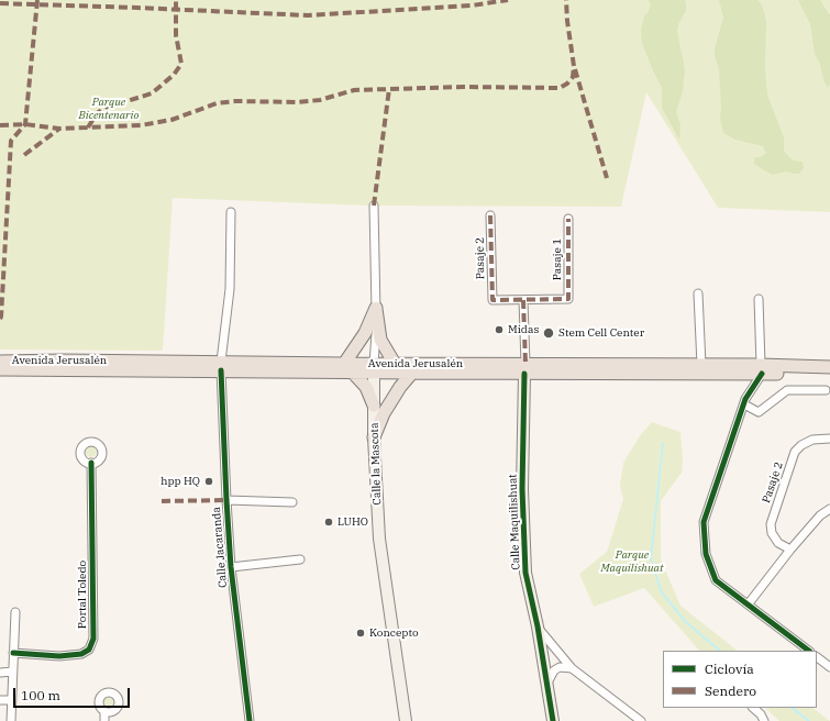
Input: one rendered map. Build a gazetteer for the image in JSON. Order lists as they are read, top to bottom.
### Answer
{
  "streets": {
    "main road": ["Avenida Jerusalén"],
    "street": [
      "Pasaje 2",
      "Pasaje 1",
      "Calle la Mascota",
      "Calle Maquilishuat",
      "Calle Jacaranda",
      "Portal Toledo"
    ]
  },
  "crossings": [
    ["Pasaje 2", "Pasaje 1"],
    ["Pasaje 2", "Calle Maquilishuat"],
    ["Pasaje 1", "Calle Maquilishuat"],
    ["Avenida Jerusalén", "Calle la Mascota"],
    ["Avenida Jerusalén", "Calle Maquilishuat"],
    ["Avenida Jerusalén", "Calle Jacaranda"]
  ],
  "parks": ["Parque Bicentenario", "Parque Maquilishuat"],
  "places": [
    "Midas",
    "Stem Cell Center",
    "hpp HQ",
    "LUHO",
    "Koncepto"
  ],
  "legend": ["Ciclovía", "Sendero"],
  "scale_bar": "100 m"
}
